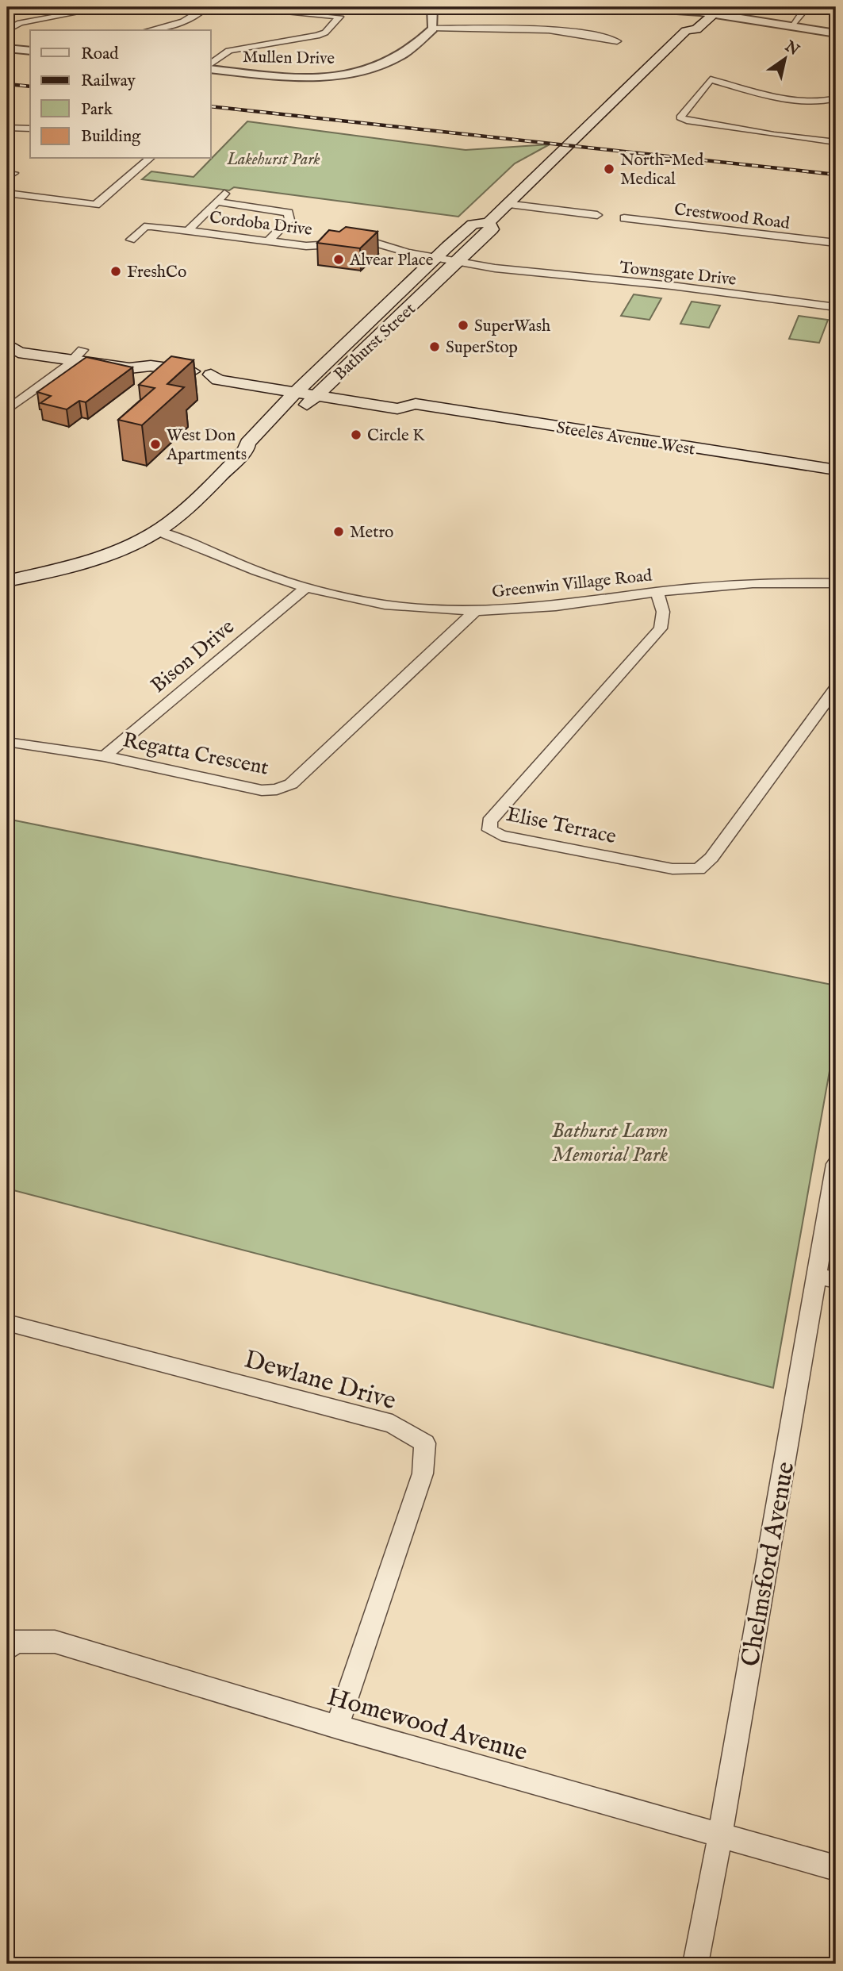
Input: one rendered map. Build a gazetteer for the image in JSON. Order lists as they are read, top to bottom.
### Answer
{
  "streets": {
    "main road": ["Bathurst Street", "Steeles Avenue West"],
    "street": [
      "Mullen Drive",
      "Crestwood Road",
      "Cordoba Drive",
      "Townsgate Drive",
      "Greenwin Village Road",
      "Bison Drive",
      "Regatta Crescent",
      "Elise Terrace",
      "Dewlane Drive",
      "Chelmsford Avenue",
      "Homewood Avenue"
    ]
  },
  "crossings": [
    ["Cordoba Drive", "Townsgate Drive"],
    ["Cordoba Drive", "Bathurst Street"],
    ["Townsgate Drive", "Bathurst Street"],
    ["Bathurst Street", "Steeles Avenue West"],
    ["Bathurst Street", "Greenwin Village Road"],
    ["Greenwin Village Road", "Bison Drive"],
    ["Greenwin Village Road", "Regatta Crescent"],
    ["Greenwin Village Road", "Elise Terrace"],
    ["Bison Drive", "Regatta Crescent"],
    ["Dewlane Drive", "Homewood Avenue"],
    ["Chelmsford Avenue", "Homewood Avenue"]
  ],
  "parks": ["Lakehurst Park", "Bathurst Lawn Memorial Park"],
  "places": [
    "North-Med Medical",
    "Alvear Place",
    "FreshCo",
    "SuperWash",
    "SuperStop",
    "Circle K",
    "West Don Apartments",
    "Metro"
  ],
  "legend": [
    "Road",
    "Railway",
    "Park",
    "Building"
  ],
  "north": "top right"
}
